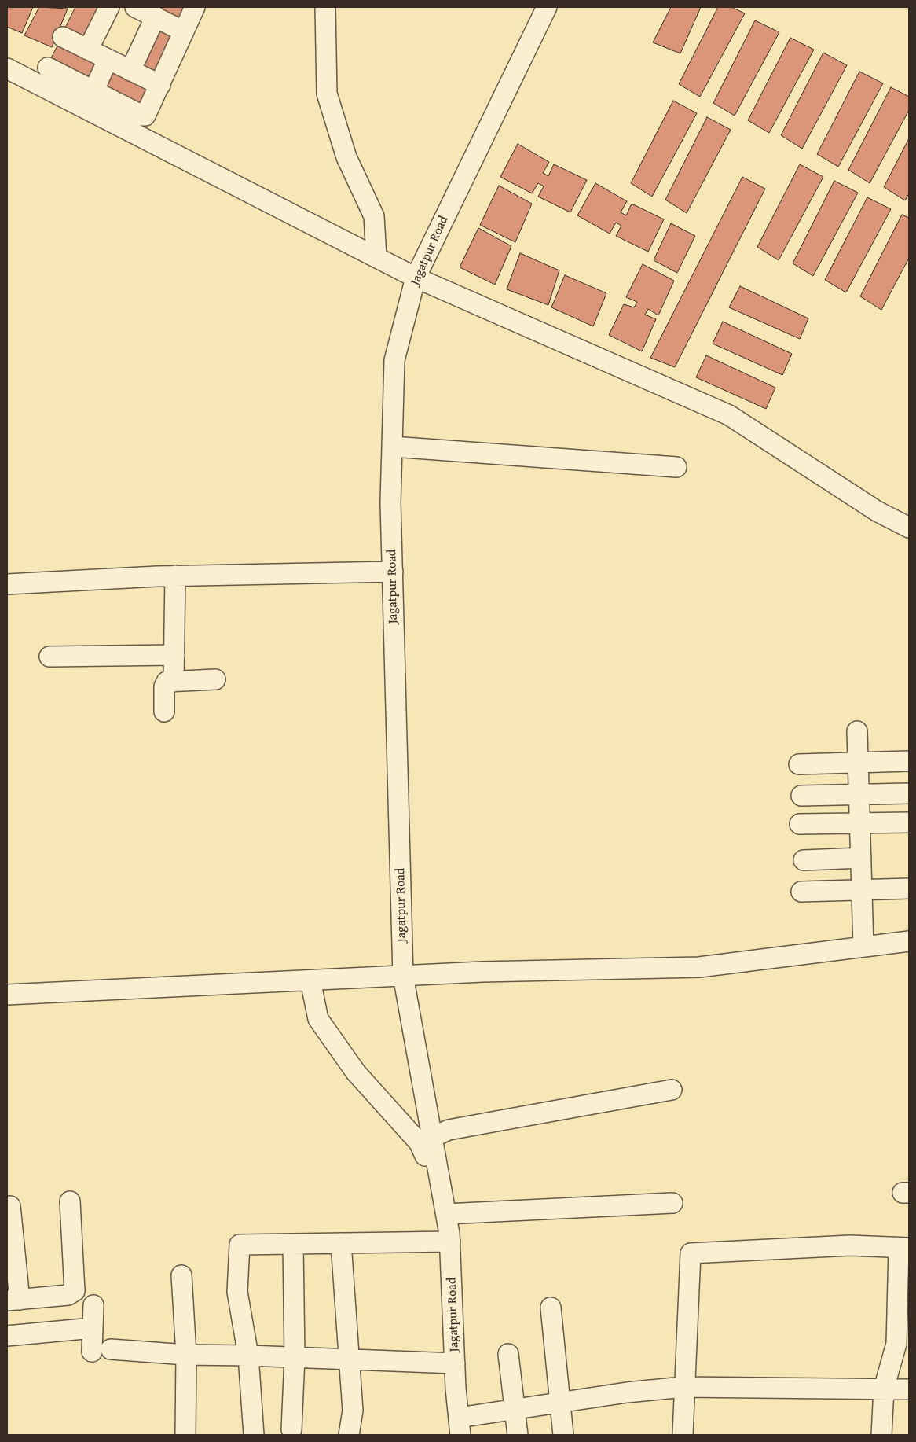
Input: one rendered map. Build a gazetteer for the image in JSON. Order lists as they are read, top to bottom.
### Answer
{
  "streets": {
    "street": ["Jagatpur Road"]
  }
}
